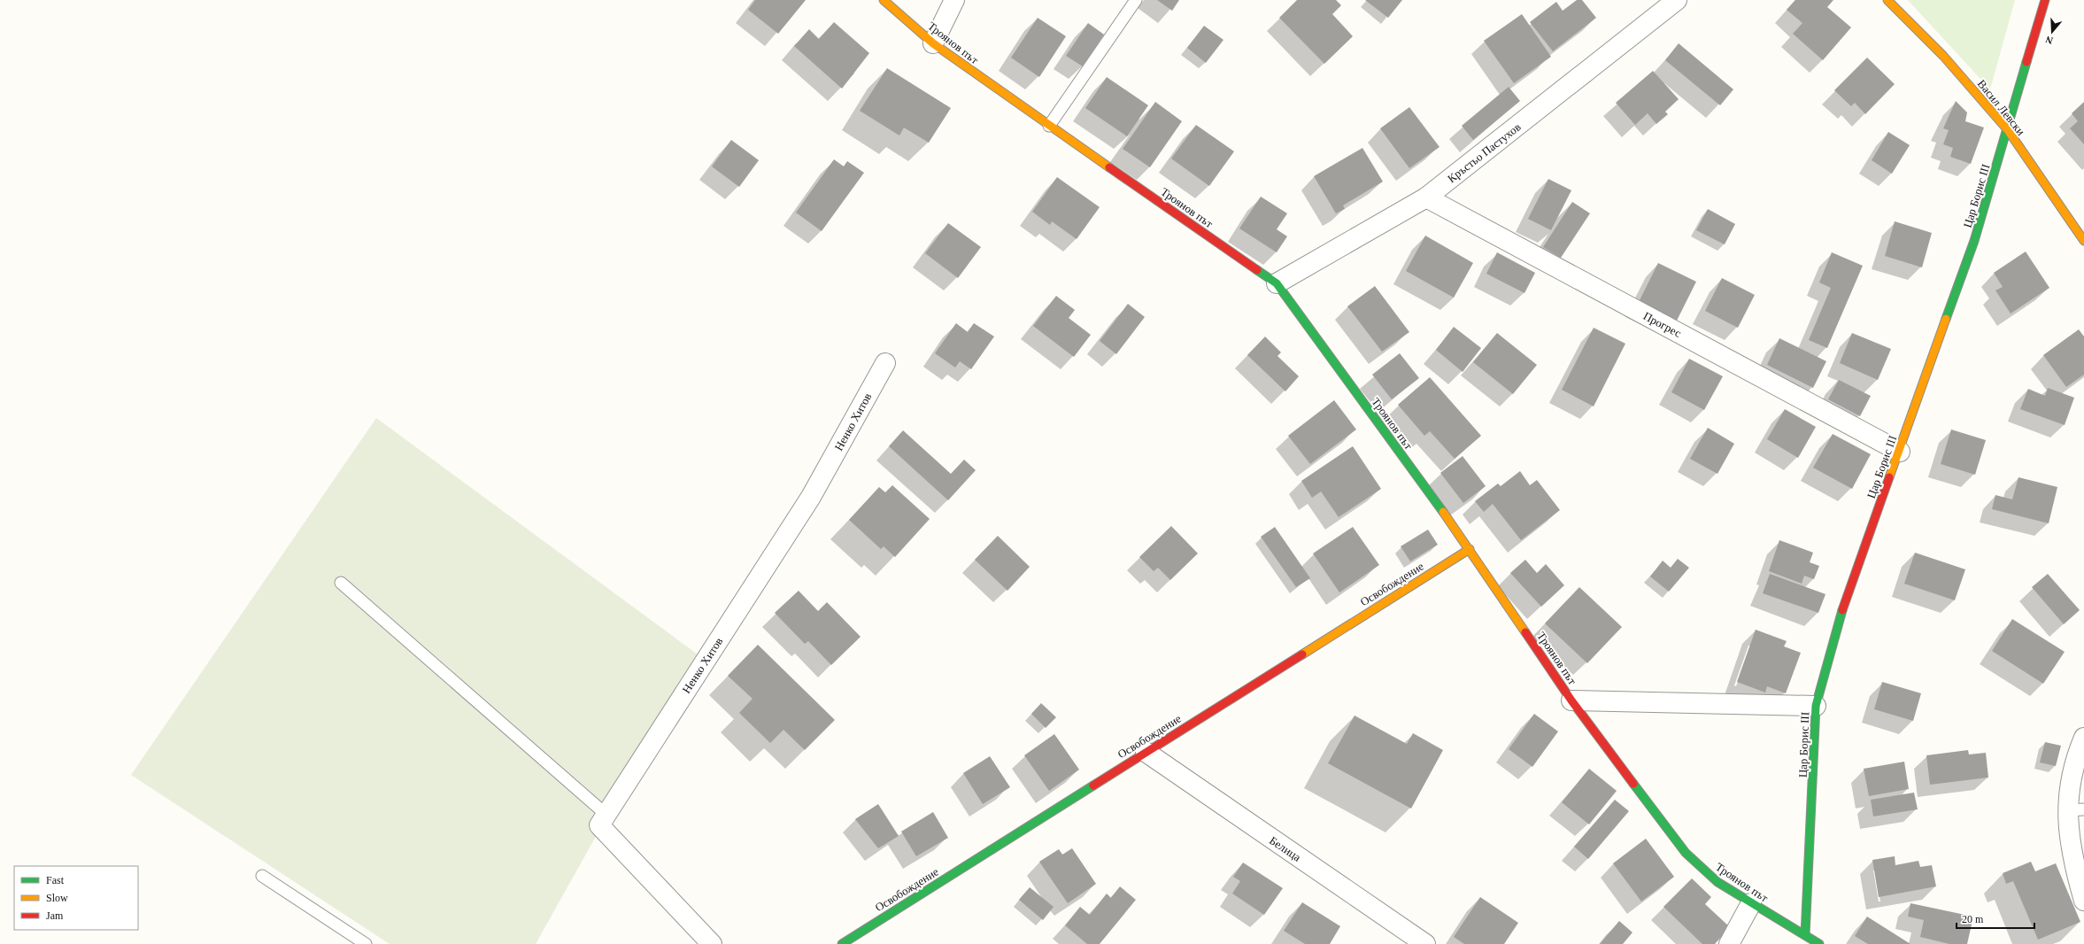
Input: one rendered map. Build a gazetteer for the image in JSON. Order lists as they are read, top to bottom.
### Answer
{
  "streets": {
    "street": [
      "Троянов път",
      "Васил Левски",
      "Кръстьо Пастухов",
      "Цар Борис III",
      "Прогрес",
      "Ненко Хитов",
      "Освобождение",
      "Белица"
    ]
  },
  "crossings": [
    ["Троянов път", "Кръстьо Пастухов"],
    ["Троянов път", "Цар Борис III"],
    ["Троянов път", "Освобождение"],
    ["Васил Левски", "Цар Борис III"],
    ["Кръстьо Пастухов", "Прогрес"],
    ["Цар Борис III", "Прогрес"],
    ["Освобождение", "Белица"]
  ],
  "legend": ["Fast", "Slow", "Jam"],
  "scale_bar": "20 m",
  "north": "bottom"
}
